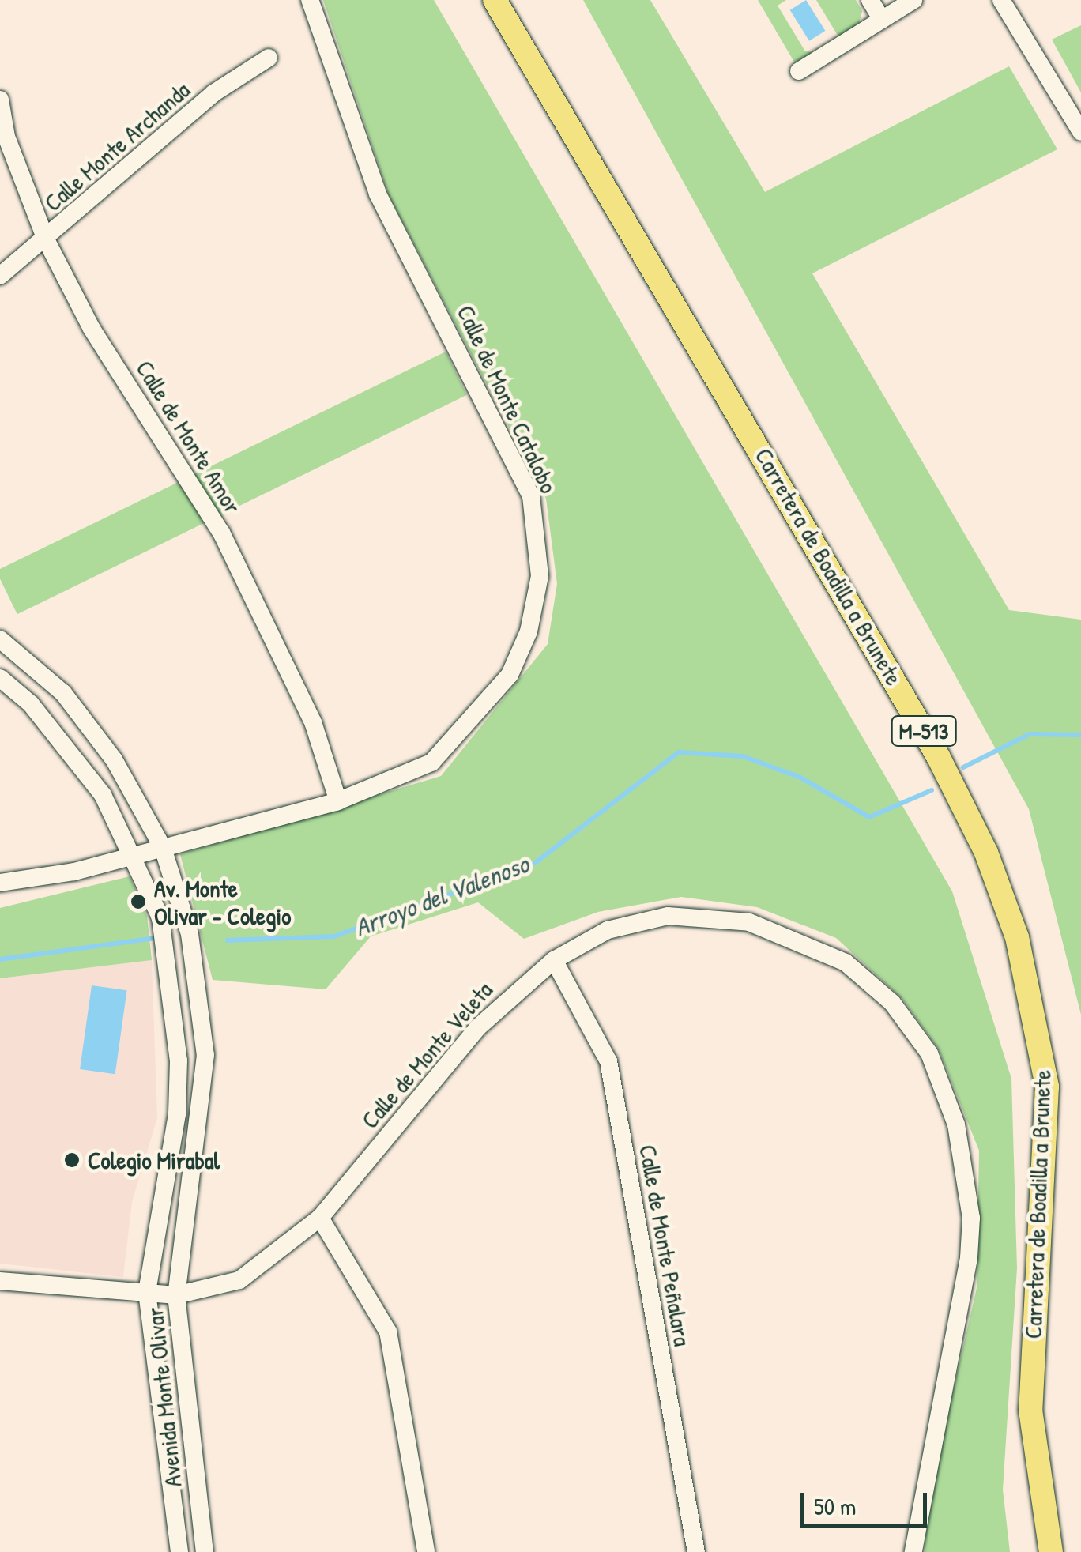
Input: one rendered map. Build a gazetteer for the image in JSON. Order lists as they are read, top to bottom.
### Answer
{
  "streets": {
    "main road": ["Carretera de Boadilla a Brunete", "M-513"],
    "street": [
      "Calle Monte Archanda",
      "Calle de Monte Catalobo",
      "Calle de Monte Amor",
      "Calle de Monte Veleta",
      "Calle de Monte Peñalara",
      "Avenida Monte Olivar"
    ]
  },
  "crossings": [
    ["Calle Monte Archanda", "Calle de Monte Amor"],
    ["Calle de Monte Catalobo", "Calle de Monte Amor"],
    ["Calle de Monte Catalobo", "Avenida Monte Olivar"],
    ["Calle de Monte Veleta", "Calle de Monte Peñalara"],
    ["Calle de Monte Veleta", "Avenida Monte Olivar"]
  ],
  "water": ["Arroyo del Valenoso"],
  "places": ["Av. Monte Olivar - Colegio", "Colegio Mirabal"],
  "scale_bar": "50 m"
}
